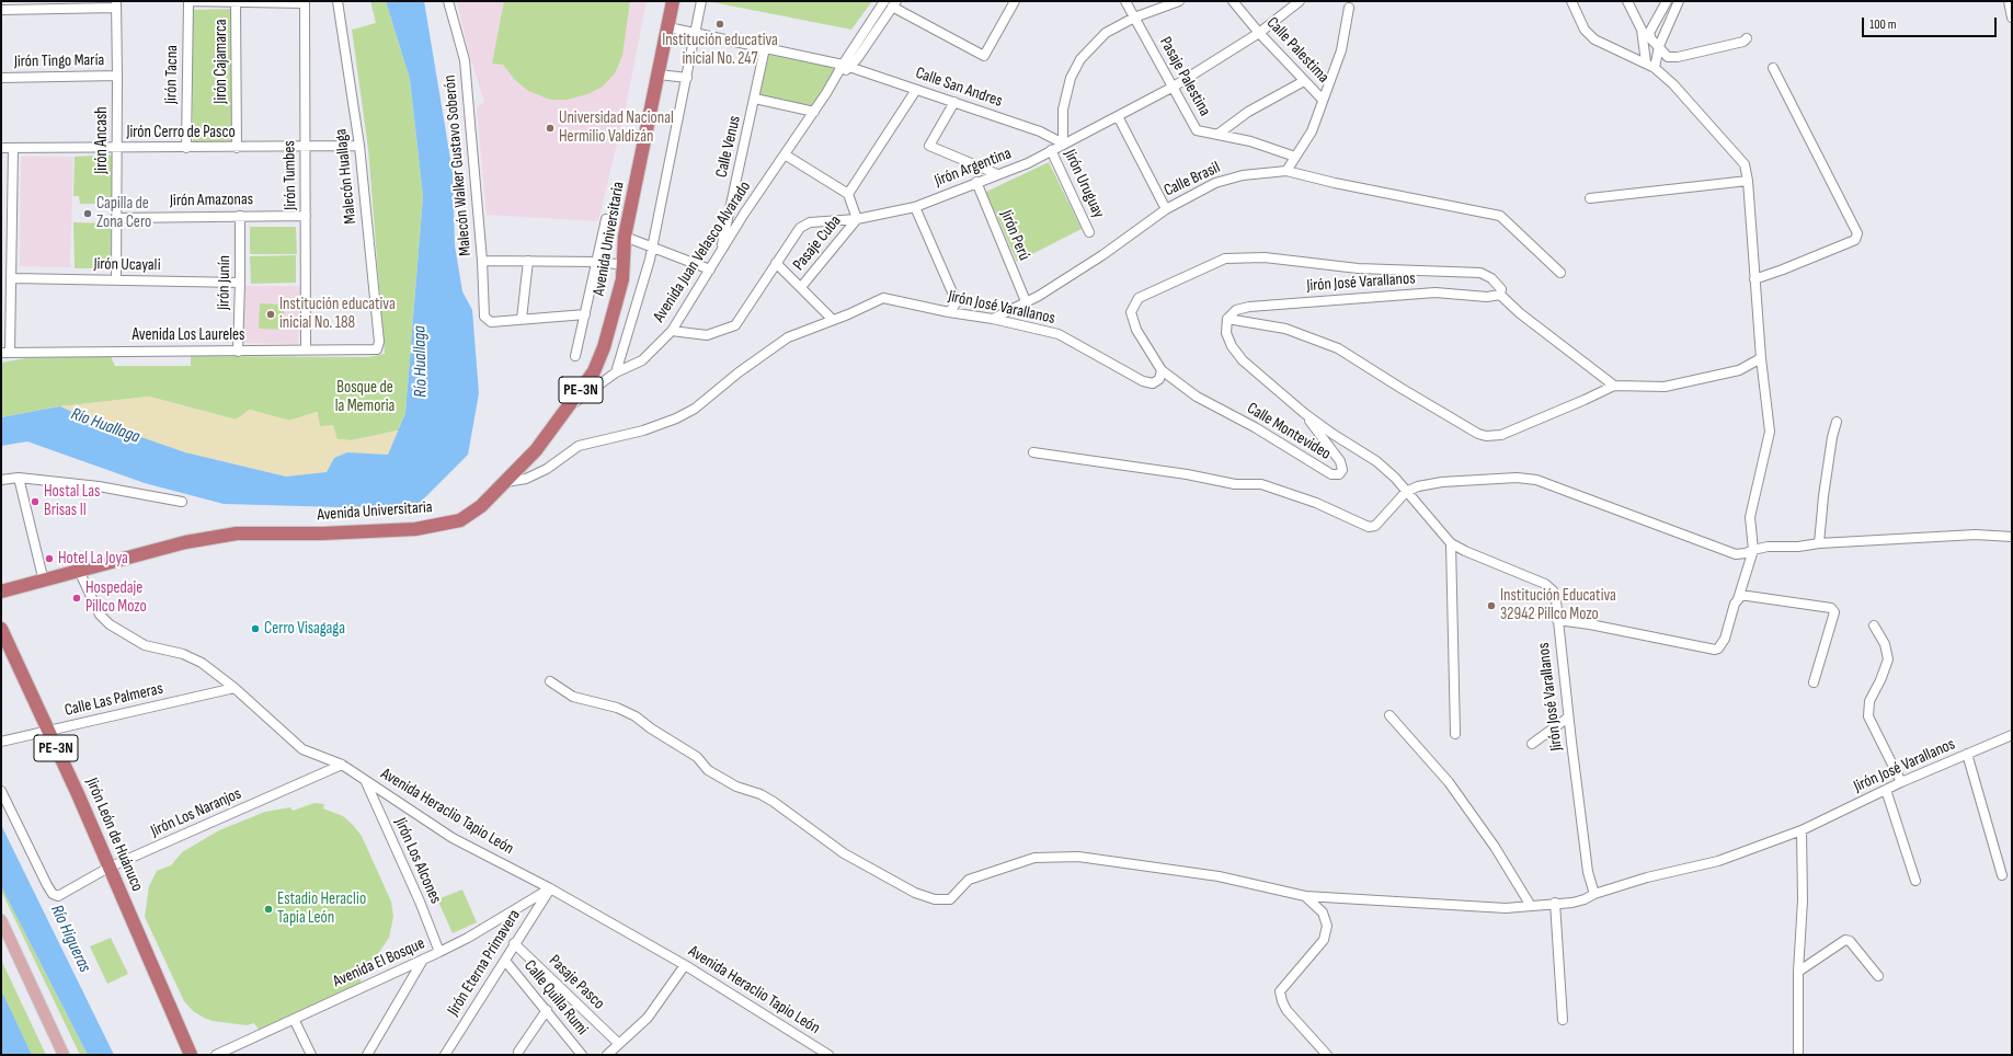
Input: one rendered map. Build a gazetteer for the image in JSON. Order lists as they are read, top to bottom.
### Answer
{
  "streets": {
    "highway": ["Avenida Universitaria", "PE-3N", "Jirón León de Huánuco"],
    "street": [
      "Calle Palestima",
      "Jirón Tingo María",
      "Jirón Cajamarca",
      "Jirón Tacna",
      "Pasaje Palestina",
      "Calle San Andres",
      "Jirón Cerro de Pasco",
      "Jirón Ancash",
      "Calle Venus",
      "Malecón Walker Gustavo Soberón",
      "Jirón Argentina",
      "Jirón Tumbes",
      "Malecón Huallaga",
      "Calle Brasil",
      "Jirón Uruguay",
      "Jirón Amazonas",
      "Jirón Perú",
      "Pasaje Cuba",
      "Avenida Juan Velasco Alvarado",
      "Jirón Ucayali",
      "Jirón Junín",
      "Jirón José Varallanos",
      "Avenida Los Laureles",
      "Calle Montevideo",
      "Calle Las Palmeras",
      "Avenida Heraclio Tapio León",
      "Jirón Los Naranjos",
      "Jirón Los Alcones",
      "Avenida El Bosque",
      "Jirón Eterna Primavera",
      "Pasaje Pasco",
      "Calle Quilla Rumi"
    ]
  },
  "crossings": [
    ["Calle Palestima", "Jirón Argentina"],
    ["Jirón Tingo María", "Jirón Ancash"],
    ["Jirón Cajamarca", "Jirón Cerro de Pasco"],
    ["Jirón Tacna", "Jirón Cerro de Pasco"],
    ["Pasaje Palestina", "Jirón Argentina"],
    ["Calle San Andres", "Calle Venus"],
    ["Calle San Andres", "Jirón Argentina"],
    ["Calle San Andres", "Avenida Universitaria"],
    ["Calle San Andres", "Avenida Juan Velasco Alvarado"],
    ["Jirón Cerro de Pasco", "Jirón Ancash"],
    ["Jirón Cerro de Pasco", "Jirón Tumbes"],
    ["Jirón Cerro de Pasco", "Malecón Huallaga"],
    ["Jirón Ancash", "Jirón Amazonas"],
    ["Jirón Ancash", "Jirón Ucayali"],
    ["Calle Venus", "Avenida Juan Velasco Alvarado"],
    ["Jirón Argentina", "Jirón Uruguay"],
    ["Jirón Argentina", "Jirón Perú"],
    ["Jirón Argentina", "Pasaje Cuba"],
    ["Jirón Argentina", "Avenida Juan Velasco Alvarado"],
    ["Jirón Tumbes", "Jirón Amazonas"],
    ["Jirón Tumbes", "Avenida Los Laureles"],
    ["Malecón Huallaga", "Avenida Los Laureles"],
    ["Calle Brasil", "Jirón Perú"],
    ["Calle Brasil", "Jirón José Varallanos"],
    ["Jirón Amazonas", "Jirón Junín"],
    ["Avenida Universitaria", "Avenida Juan Velasco Alvarado"],
    ["Avenida Universitaria", "Jirón José Varallanos"],
    ["Avenida Universitaria", "PE-3N"],
    ["Avenida Universitaria", "Avenida Heraclio Tapio León"],
    ["Jirón Ucayali", "Jirón Junín"],
    ["Jirón Junín", "Avenida Los Laureles"],
    ["Jirón José Varallanos", "Calle Montevideo"],
    ["PE-3N", "Avenida Heraclio Tapio León"],
    ["Calle Las Palmeras", "Avenida Heraclio Tapio León"],
    ["Calle Las Palmeras", "Jirón León de Huánuco"],
    ["Avenida Heraclio Tapio León", "Jirón Los Naranjos"],
    ["Avenida Heraclio Tapio León", "Jirón Los Alcones"],
    ["Avenida Heraclio Tapio León", "Avenida El Bosque"],
    ["Avenida Heraclio Tapio León", "Jirón Eterna Primavera"],
    ["Jirón Los Naranjos", "Jirón León de Huánuco"],
    ["Jirón Los Alcones", "Avenida El Bosque"],
    ["Avenida El Bosque", "Jirón Eterna Primavera"],
    ["Jirón Eterna Primavera", "Pasaje Pasco"],
    ["Jirón Eterna Primavera", "Calle Quilla Rumi"]
  ],
  "water": ["Río Huallaga", "Río Higueras"],
  "parks": ["Bosque de la Memoria"],
  "places": [
    "Institución educativa inicial No. 247",
    "Universidad Nacional Hermilio Valdizán",
    "Capilla de Zona Cero",
    "Institución educativa inicial No. 188",
    "Hostal Las Brisas II",
    "Hotel La Joya",
    "Hospedaje Pillco Mozo",
    "Institución Educativa 32942 Pillco Mozo",
    "Cerro Visagaga",
    "Estadio Heraclio Tapia León"
  ],
  "scale_bar": "100 m"
}
